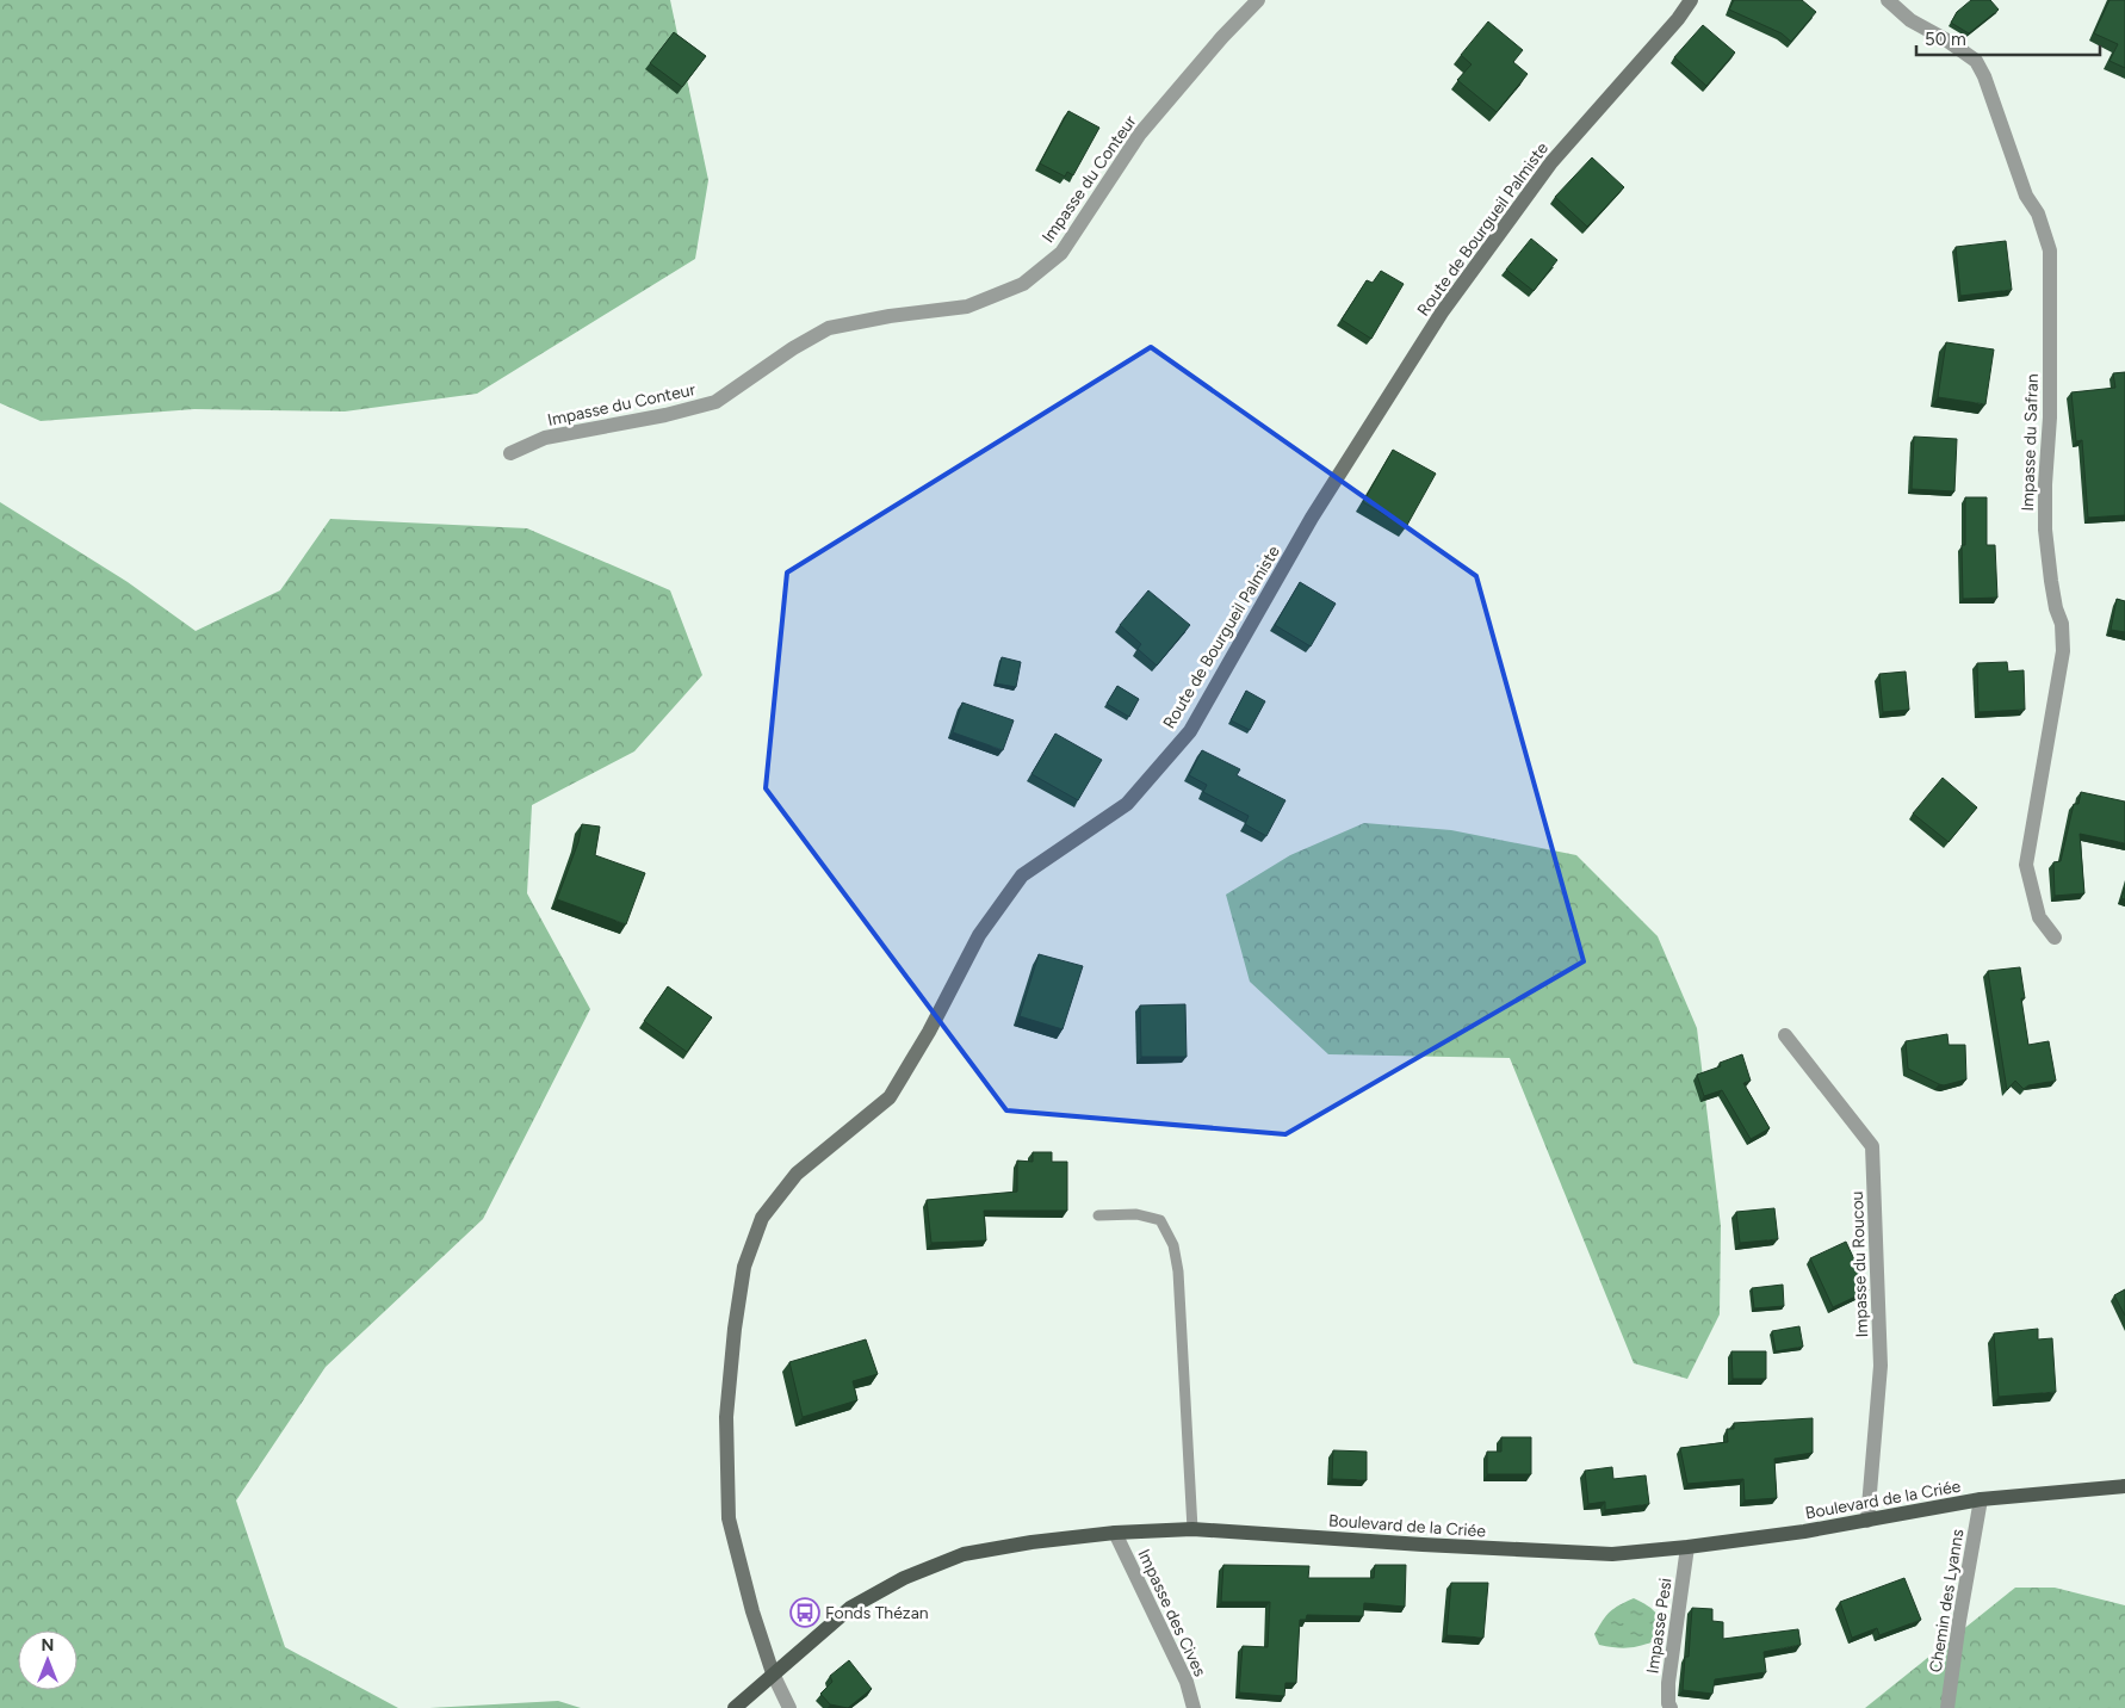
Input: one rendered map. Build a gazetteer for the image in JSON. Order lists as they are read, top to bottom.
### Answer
{
  "streets": {
    "main road": ["Boulevard de la Criée"],
    "street": [
      "Impasse du Conteur",
      "Route de Bourgueil Palmiste",
      "Impasse du Safran",
      "Impasse du Roucou",
      "Chemin des Lyanns",
      "Impasse des Cives",
      "Impasse Pesi"
    ]
  },
  "crossings": [
    ["Route de Bourgueil Palmiste", "Boulevard de la Criée"],
    ["Impasse du Roucou", "Boulevard de la Criée"],
    ["Boulevard de la Criée", "Chemin des Lyanns"],
    ["Boulevard de la Criée", "Impasse des Cives"],
    ["Boulevard de la Criée", "Impasse Pesi"]
  ],
  "places": {
    "bus stop": ["Fonds Thézan"]
  },
  "scale_bar": "50 m",
  "north": "top"
}
